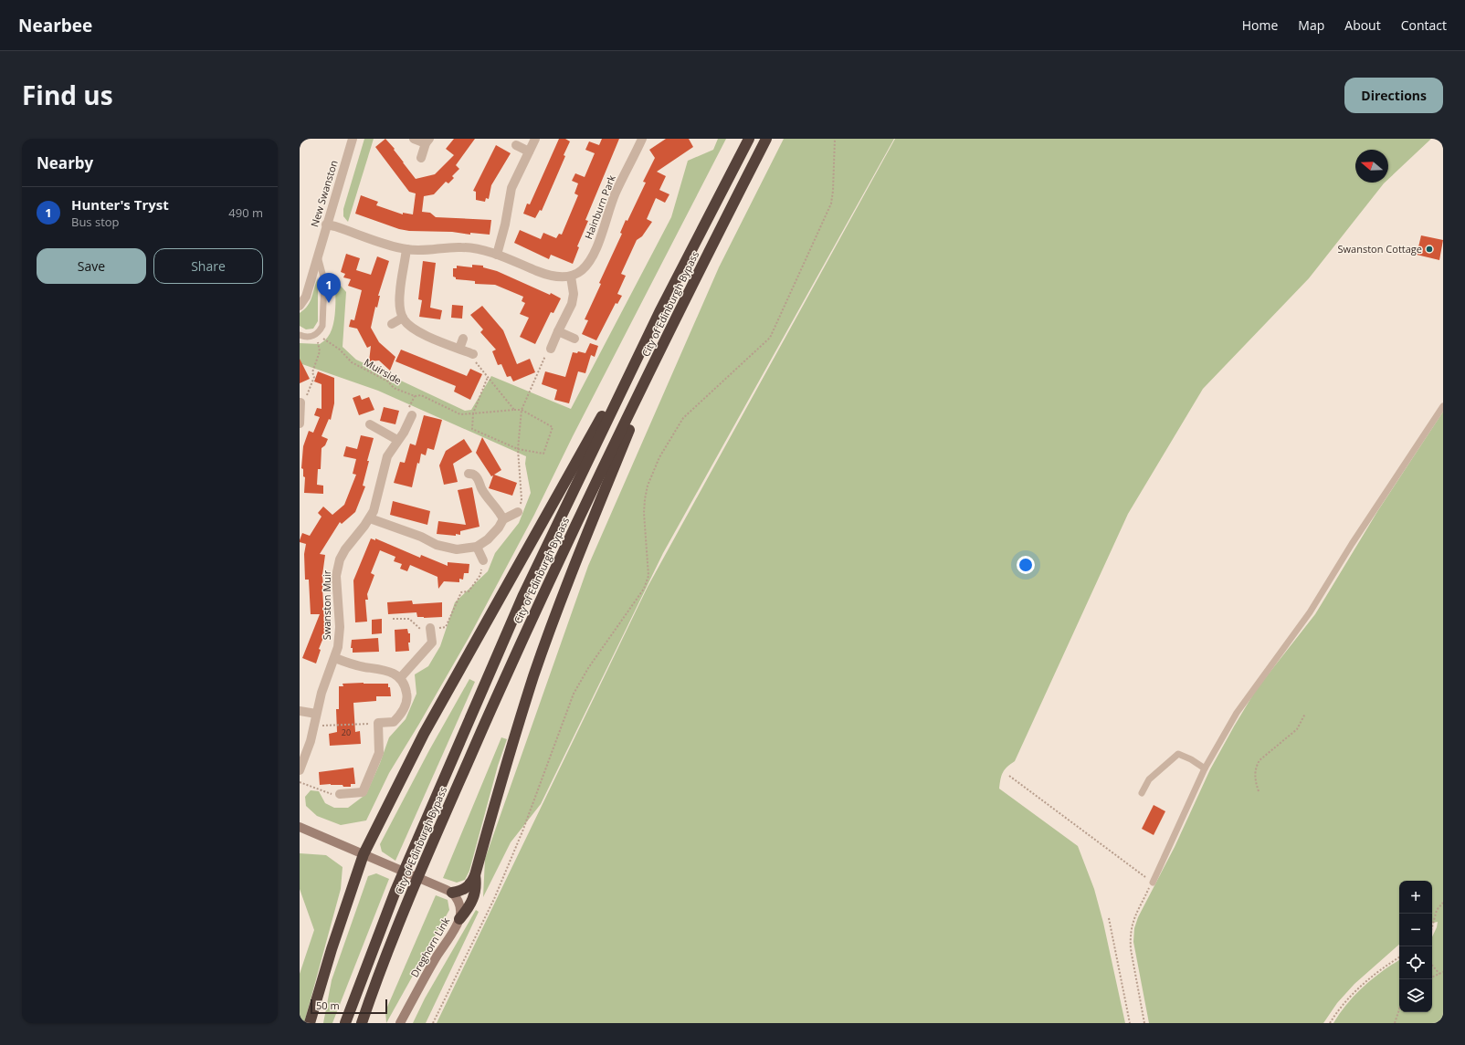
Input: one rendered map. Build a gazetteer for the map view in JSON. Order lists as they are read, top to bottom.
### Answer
{
  "streets": {
    "highway": ["City of Edinburgh Bypass"],
    "street": [
      "New Swanston",
      "Hainburn Park",
      "Swanston Muir",
      "Dreghorn Link"
    ],
    "path": ["Muirside"]
  },
  "crossings": [
    ["New Swanston", "Muirside"]
  ],
  "places": ["Swanston Cottage"],
  "house_numbers": ["20"],
  "scale_bar": "50 m",
  "north": "left",
  "page": {
    "header": "Nearbee",
    "nav": [
      "Home",
      "Map",
      "About",
      "Contact"
    ],
    "title": "Find us",
    "buttons": [
      "Directions",
      ["Save", "Share"]
    ],
    "heading": "Nearby",
    "list": [
      {
        "mark": "1",
        "name": "Hunter's Tryst",
        "note": "Bus stop",
        "value": "490 m"
      }
    ],
    "pins": "1",
    "map_buttons": ["+", "−"],
    "scale": "50 m"
  }
}
